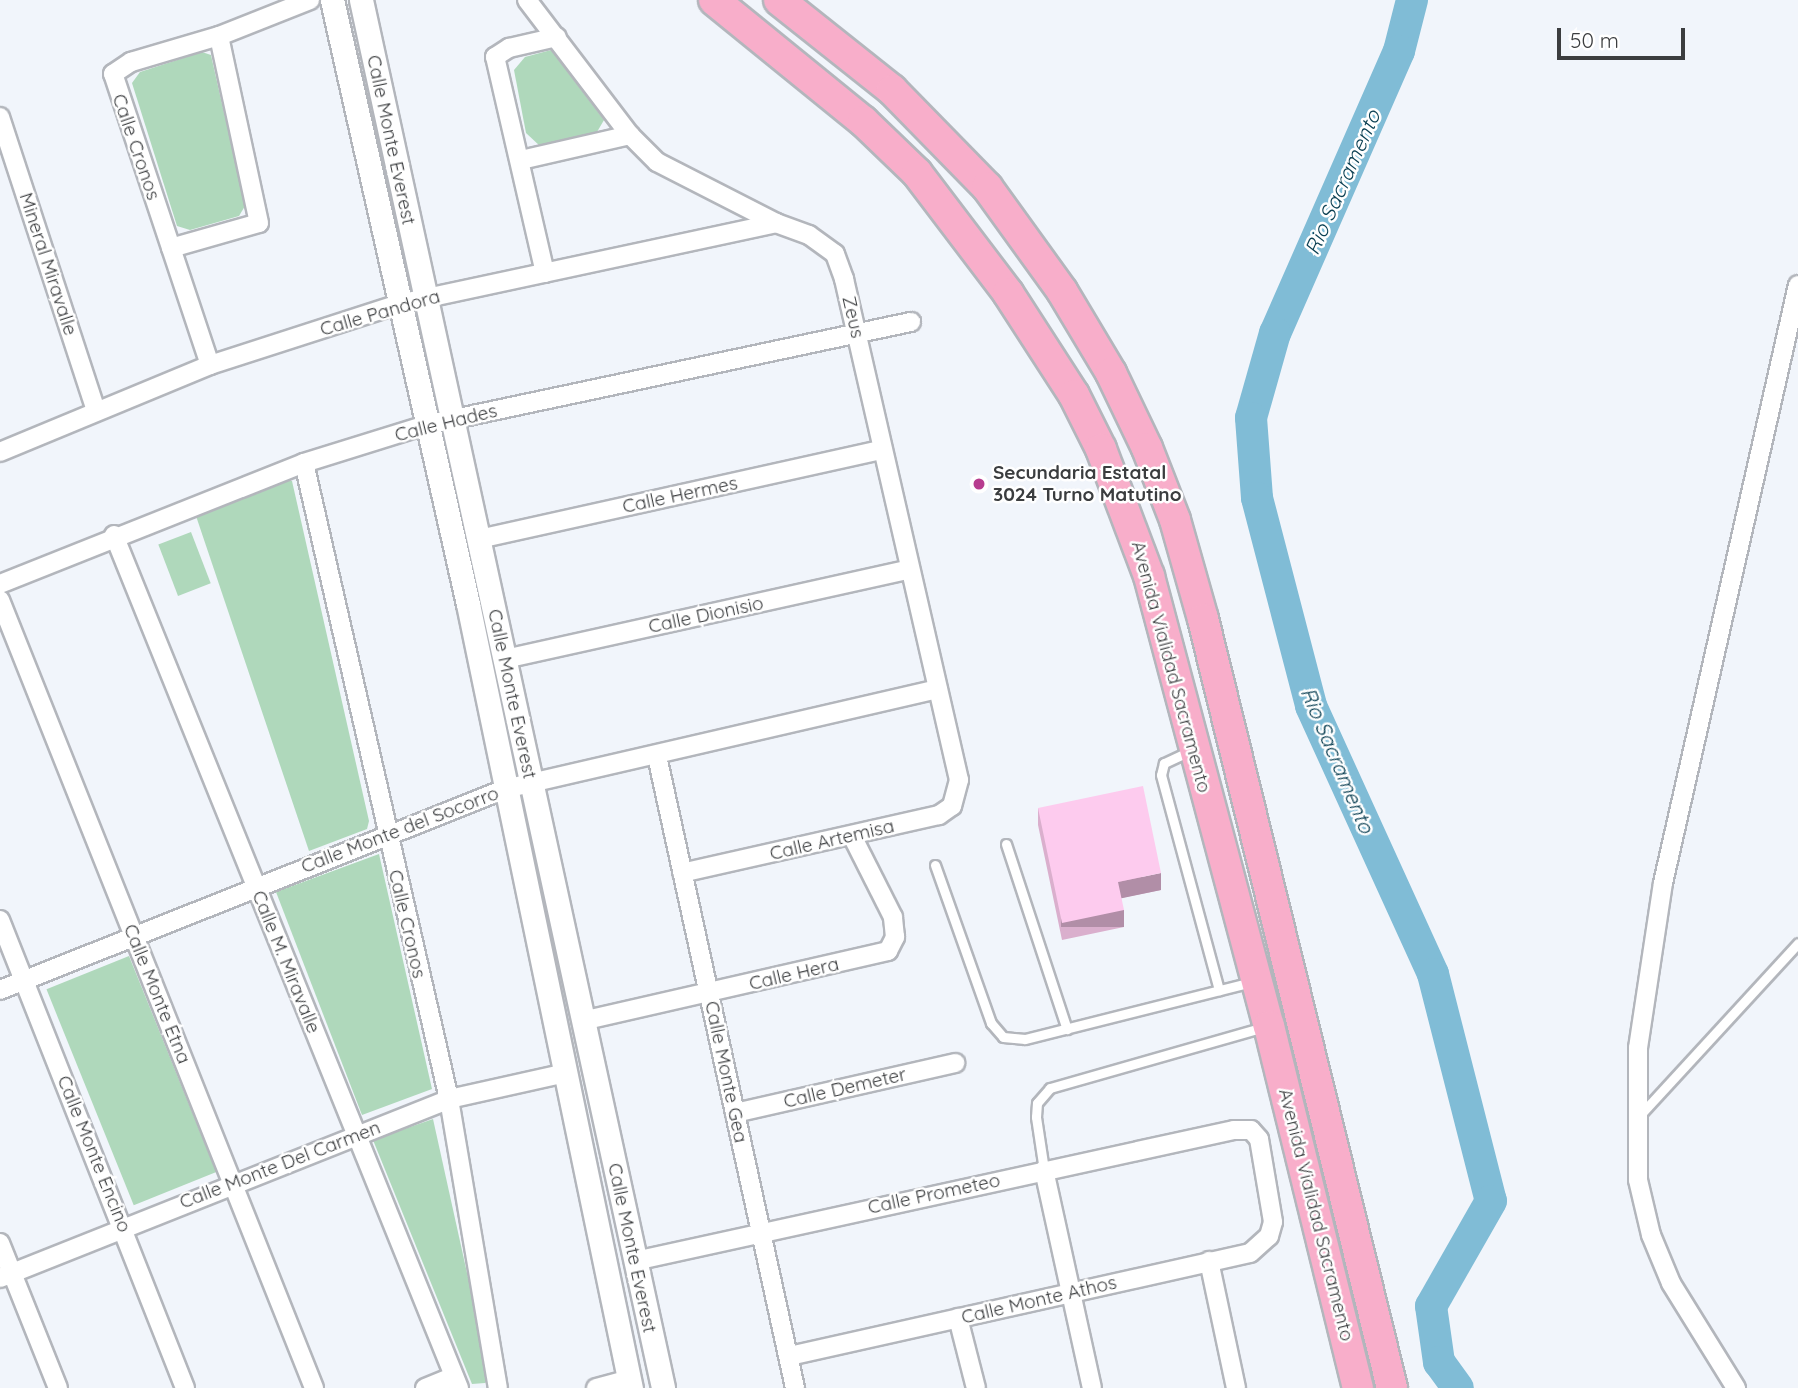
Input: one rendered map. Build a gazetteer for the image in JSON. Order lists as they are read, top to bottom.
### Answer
{
  "streets": {
    "highway": ["Avenida Vialidad Sacramento"],
    "street": [
      "Calle Monte Everest",
      "Calle Cronos",
      "Mineral Miravalle",
      "Calle Pandora",
      "Zeus",
      "Calle Hades",
      "Calle Hermes",
      "Calle Dionisio",
      "Calle Monte del Socorro",
      "Calle Artemisa",
      "Calle M. Miravalle",
      "Calle Hera",
      "Calle Monte Etna",
      "Calle Monte Gea",
      "Calle Demeter",
      "Calle Monte Encino",
      "Calle Monte Del Carmen",
      "Calle Prometeo",
      "Calle Monte Athos"
    ]
  },
  "crossings": [
    ["Calle Monte Everest", "Calle Pandora"],
    ["Calle Monte Everest", "Calle Hades"],
    ["Calle Monte Everest", "Calle Hermes"],
    ["Calle Monte Everest", "Calle Dionisio"],
    ["Calle Monte Everest", "Calle Monte del Socorro"],
    ["Calle Monte Everest", "Calle Hera"],
    ["Calle Monte Everest", "Calle Monte Del Carmen"],
    ["Calle Monte Everest", "Calle Prometeo"],
    ["Calle Cronos", "Calle Pandora"],
    ["Calle Cronos", "Calle Hades"],
    ["Calle Cronos", "Calle Monte del Socorro"],
    ["Calle Cronos", "Calle Monte Del Carmen"],
    ["Mineral Miravalle", "Calle Pandora"],
    ["Calle Pandora", "Zeus"],
    ["Zeus", "Calle Hades"],
    ["Zeus", "Calle Hermes"],
    ["Zeus", "Calle Dionisio"],
    ["Zeus", "Calle Monte del Socorro"],
    ["Zeus", "Calle Artemisa"],
    ["Calle Hades", "Calle M. Miravalle"],
    ["Calle Monte del Socorro", "Calle M. Miravalle"],
    ["Calle Monte del Socorro", "Calle Monte Etna"],
    ["Calle Monte del Socorro", "Calle Monte Gea"],
    ["Calle Monte del Socorro", "Calle Monte Encino"],
    ["Calle Artemisa", "Calle Hera"],
    ["Calle Artemisa", "Calle Monte Gea"],
    ["Calle M. Miravalle", "Calle Monte Del Carmen"],
    ["Calle Hera", "Calle Monte Gea"],
    ["Calle Monte Etna", "Calle Monte Del Carmen"],
    ["Calle Monte Gea", "Calle Demeter"],
    ["Calle Monte Gea", "Calle Prometeo"],
    ["Calle Monte Gea", "Calle Monte Athos"],
    ["Calle Monte Encino", "Calle Monte Del Carmen"],
    ["Calle Prometeo", "Calle Monte Athos"]
  ],
  "water": ["Rio Sacramento"],
  "places": ["Secundaria Estatal 3024 Turno Matutino"],
  "scale_bar": "50 m"
}
